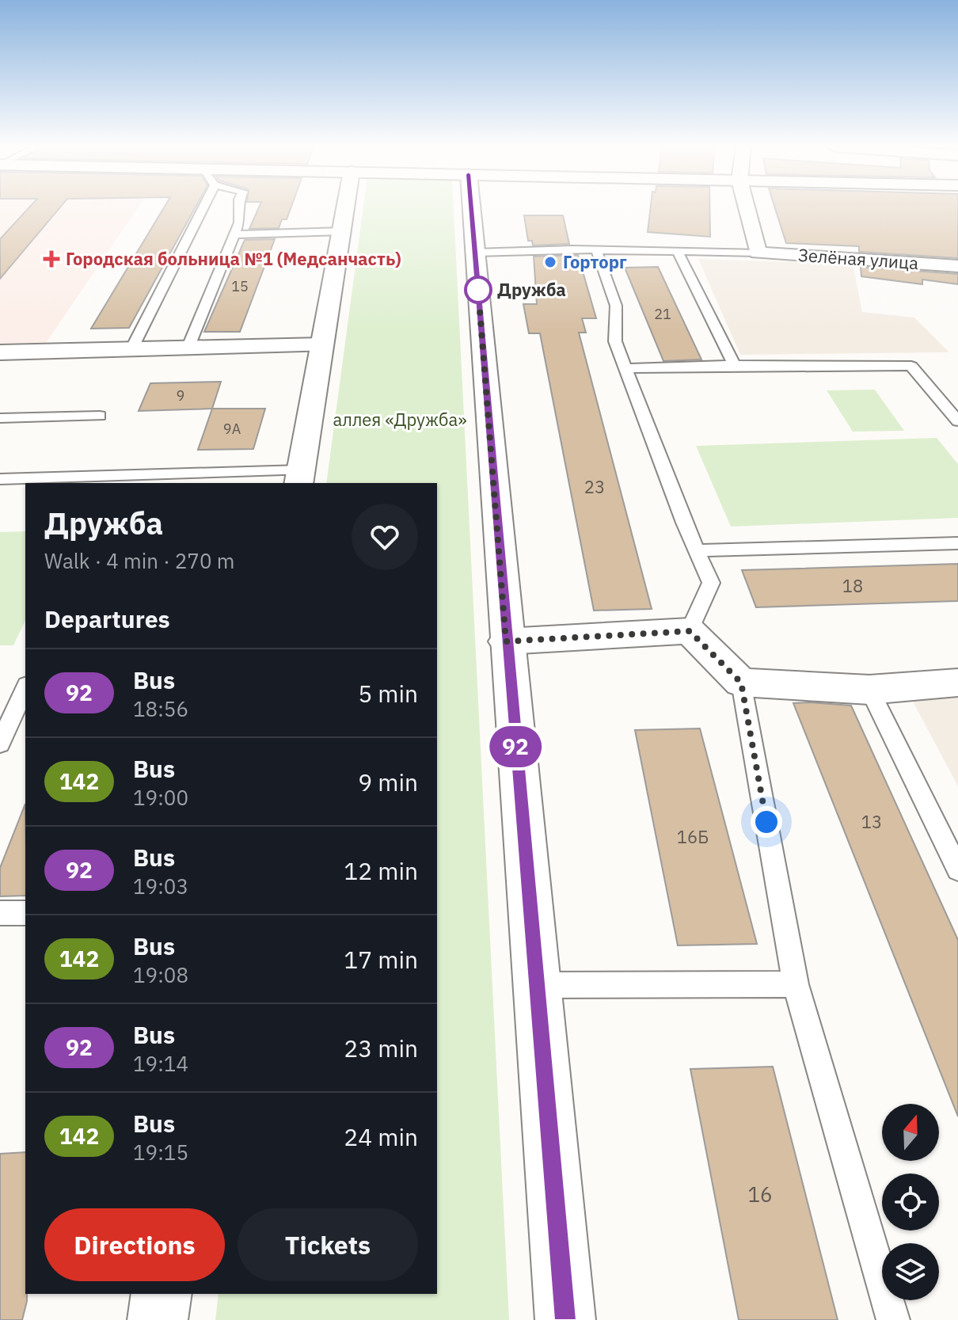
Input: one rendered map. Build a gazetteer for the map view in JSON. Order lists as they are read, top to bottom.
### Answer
{
  "streets": {
    "street": ["Зелёная улица"]
  },
  "parks": ["аллея «Дружба»"],
  "places": {
    "health": ["Городская больница №1 (Медсанчасть)"],
    "other": ["Горторг", "Дружба"]
  },
  "lines": ["bus line 92"],
  "house_numbers": [
    "15",
    "21",
    "9",
    "9А",
    "23",
    "18",
    "13",
    "16Б",
    "16"
  ],
  "north": "top",
  "page": {
    "on_map": "92",
    "heading": [
      ["Дружба", "Walk · 4 min · 270 m"],
      "Departures"
    ],
    "list": [
      {
        "mark": "92",
        "name": "Bus",
        "note": "18:56",
        "value": "5 min"
      },
      {
        "mark": "142",
        "name": "Bus",
        "note": "19:00",
        "value": "9 min"
      },
      {
        "mark": "92",
        "name": "Bus",
        "note": "19:03",
        "value": "12 min"
      },
      {
        "mark": "142",
        "name": "Bus",
        "note": "19:08",
        "value": "17 min"
      },
      {
        "mark": "92",
        "name": "Bus",
        "note": "19:14",
        "value": "23 min"
      },
      {
        "mark": "142",
        "name": "Bus",
        "note": "19:15",
        "value": "24 min"
      }
    ],
    "buttons": ["Directions", "Tickets"]
  }
}
